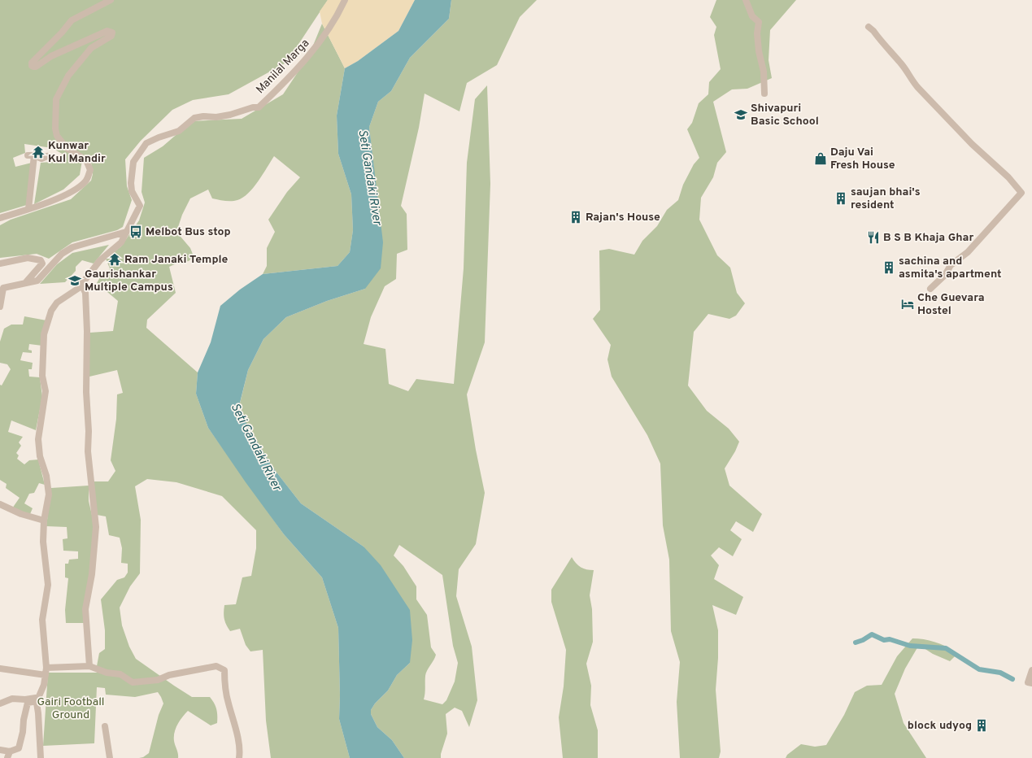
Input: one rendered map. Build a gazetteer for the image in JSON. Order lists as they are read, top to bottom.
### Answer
{
  "streets": {
    "street": ["Manilal Marga"]
  },
  "water": ["Seti Gandaki River"],
  "parks": ["Gairi Football Ground"],
  "places": {
    "school or university": ["Shivapuri Basic School", "Gaurishankar Multiple Campus"],
    "temple": ["Kunwar Kul Mandir", "Ram Janaki Temple"],
    "shop": ["Daju Vai Fresh House"],
    "building": [
      "saujan bhai's resident",
      "Rajan's House",
      "sachina and asmita's apartment",
      "block udyog"
    ],
    "bus stop": ["Melbot Bus stop"],
    "restaurant": ["B S B Khaja Ghar"],
    "hotel": ["Che Guevara Hostel"]
  }
}
